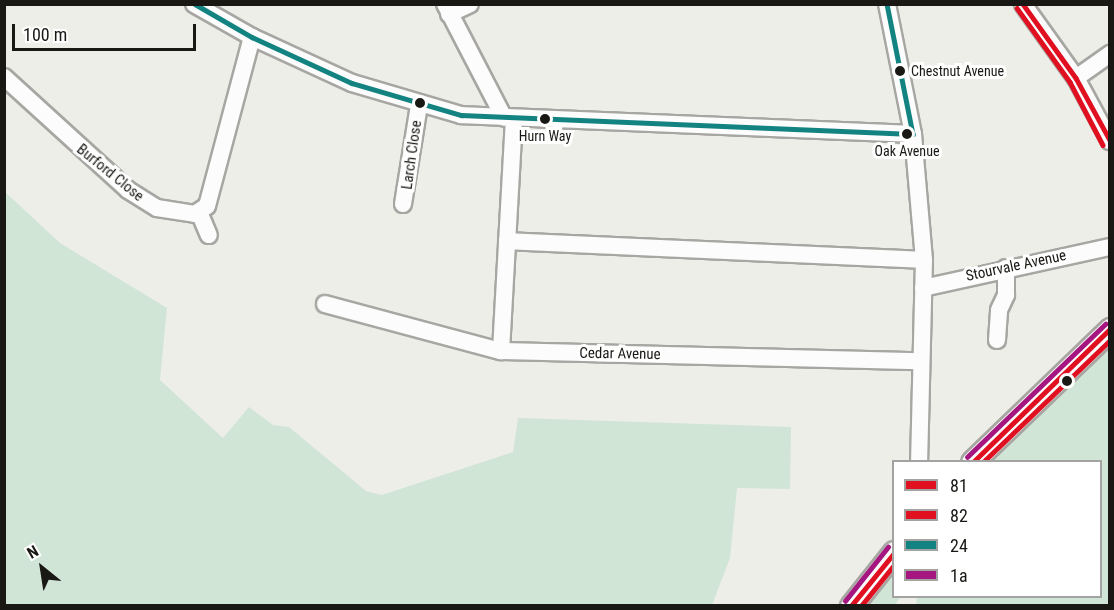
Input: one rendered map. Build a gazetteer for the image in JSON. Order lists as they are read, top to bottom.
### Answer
{
  "streets": {
    "street": [
      "Larch Close",
      "Burford Close",
      "Stourvale Avenue",
      "Cedar Avenue"
    ]
  },
  "places": ["Chestnut Avenue", "Hurn Way", "Oak Avenue"],
  "lines": [
    "transit line 81",
    "transit line 24",
    "transit line 82",
    "transit line 1a"
  ],
  "legend": [
    "81",
    "82",
    "24",
    "1a"
  ],
  "scale_bar": "100 m",
  "north": "top left"
}
